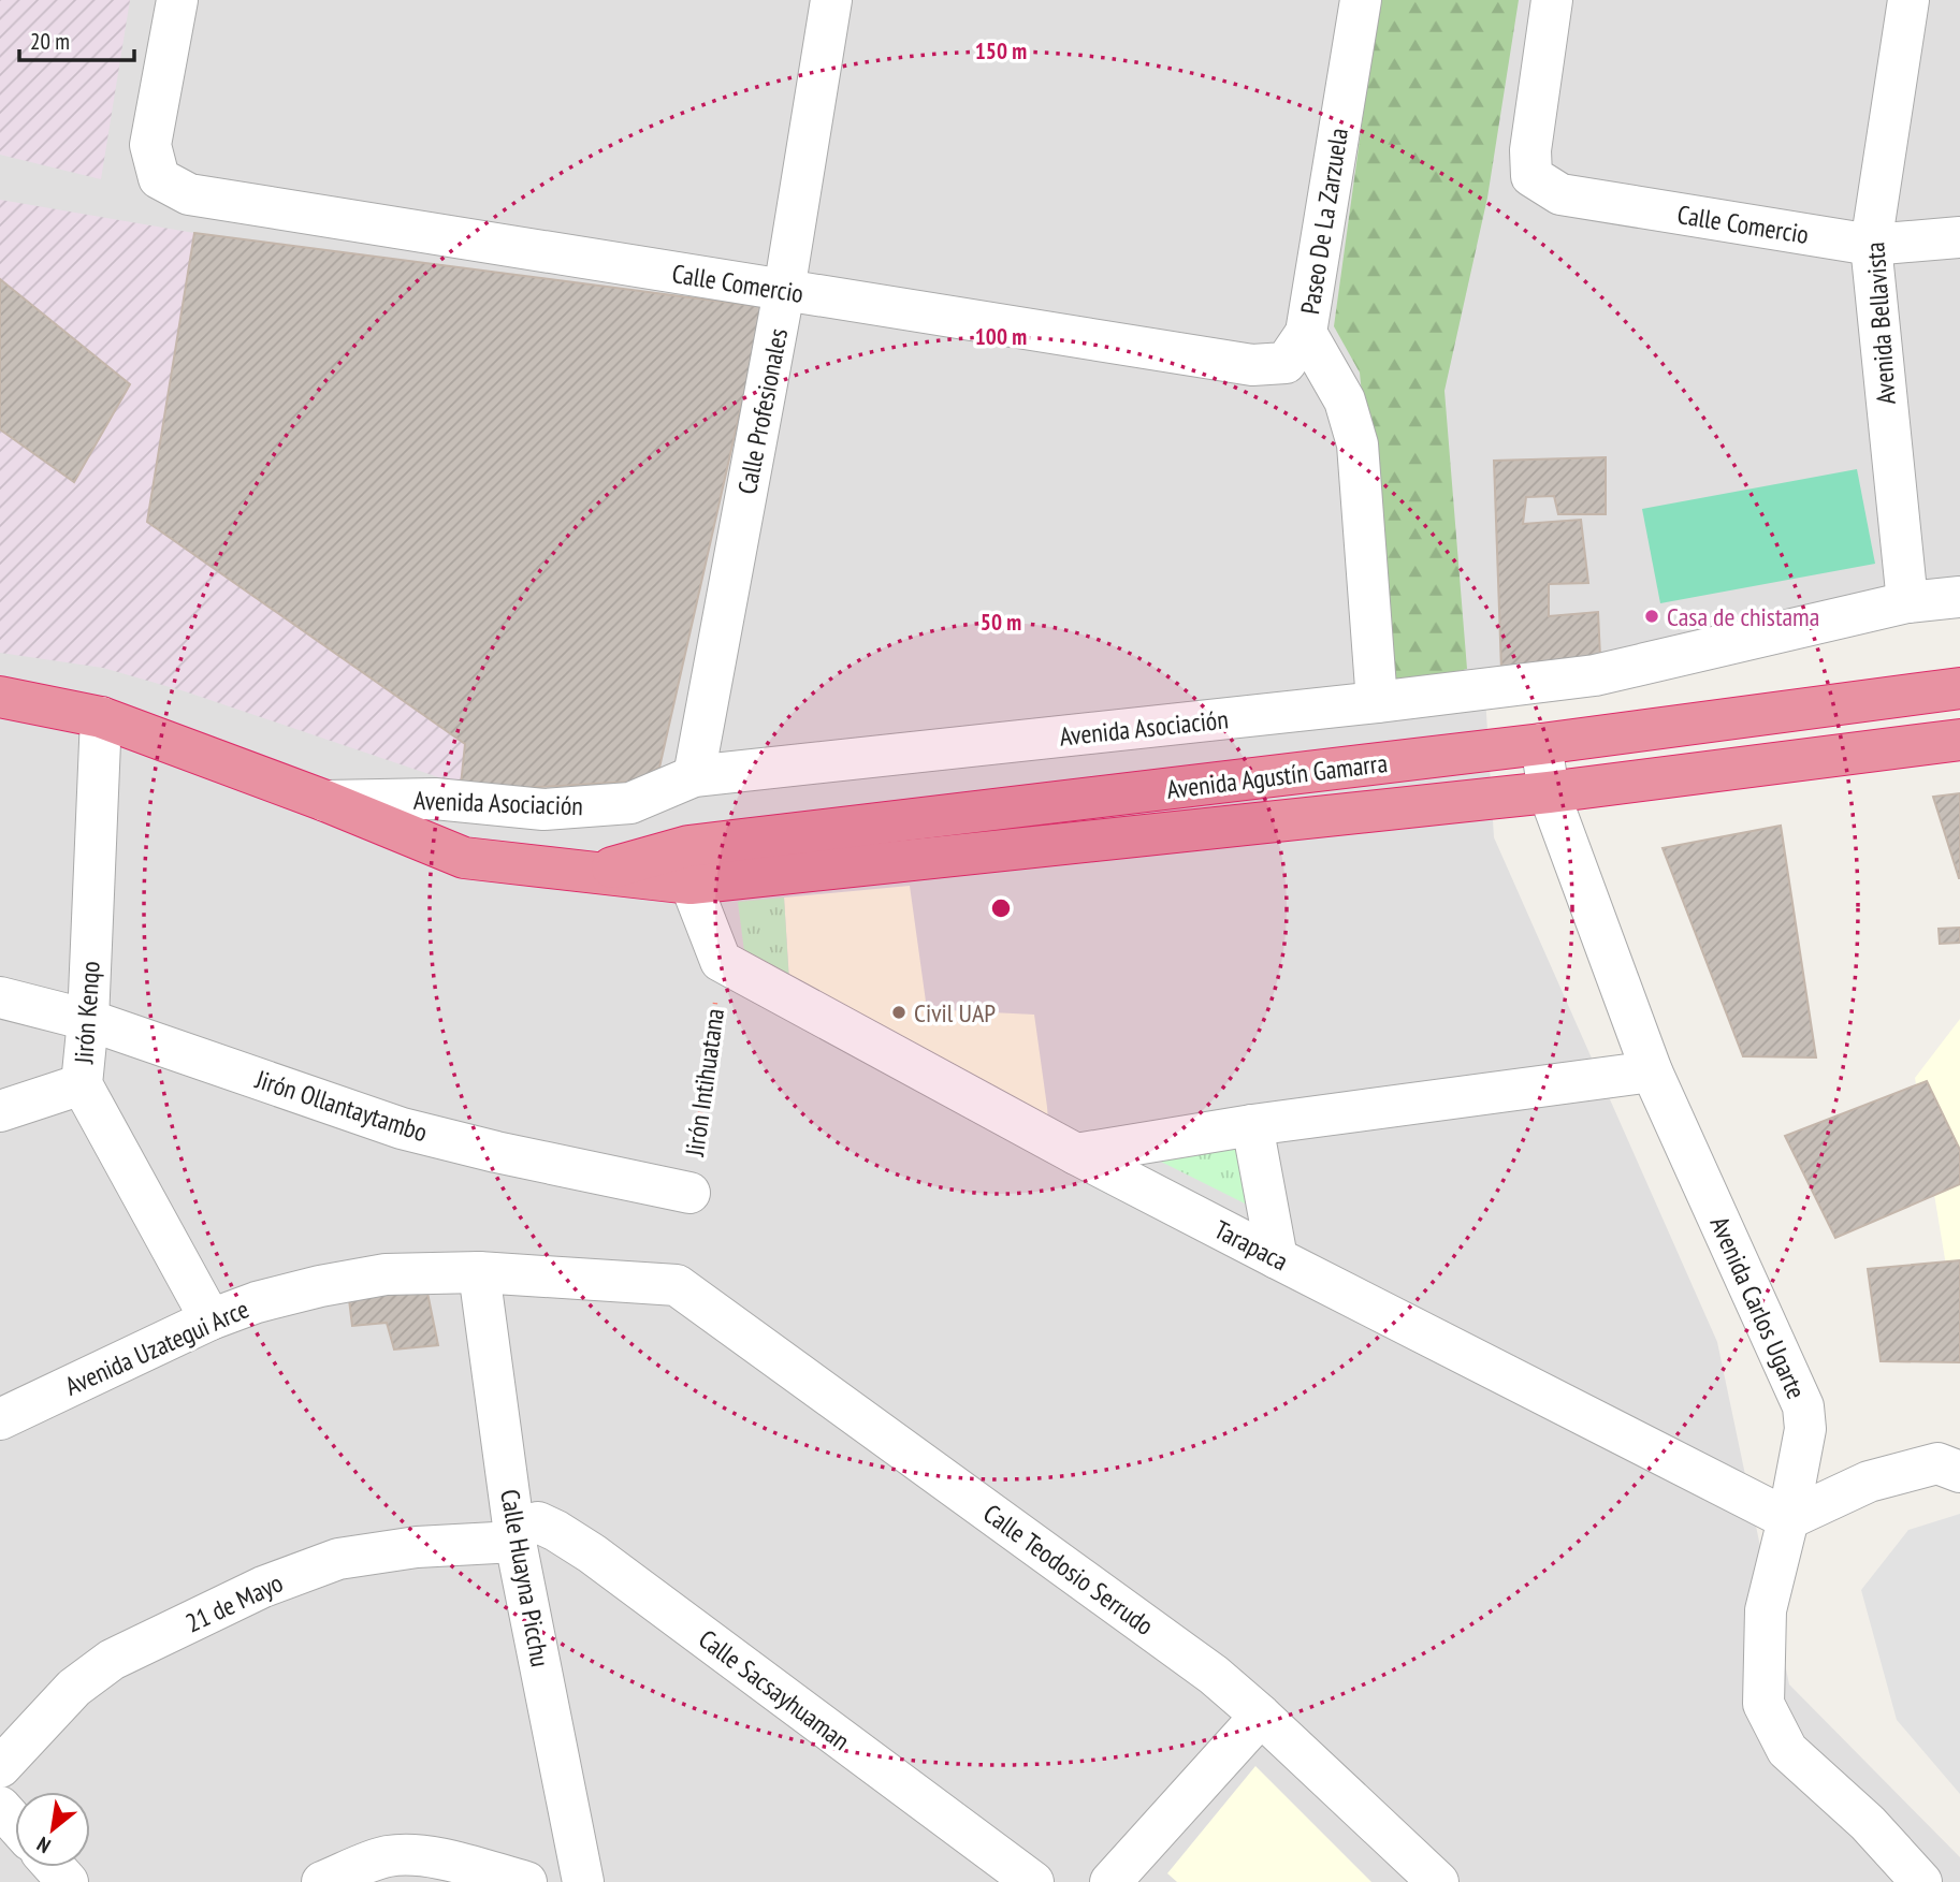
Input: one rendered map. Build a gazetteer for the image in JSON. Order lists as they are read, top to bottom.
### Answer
{
  "streets": {
    "highway": ["Avenida Agustín Gamarra"],
    "street": [
      "Paseo De La Zarzuela",
      "Calle Comercio",
      "Avenida Bellavista",
      "Calle Profesionales",
      "Avenida Asociación",
      "Jirón Kenqo",
      "Jirón Ollantaytambo",
      "Tarapaca",
      "Avenida Carlos Ugarte",
      "Avenida Uzategui Arce",
      "Calle Teodosio Serrudo",
      "Calle Huayna Picchu",
      "21 de Mayo",
      "Calle Sacsayhuaman"
    ],
    "path": ["Jirón Intihuatana"]
  },
  "crossings": [
    ["Paseo De La Zarzuela", "Calle Comercio"],
    ["Paseo De La Zarzuela", "Avenida Asociación"],
    ["Calle Comercio", "Avenida Bellavista"],
    ["Calle Comercio", "Calle Profesionales"],
    ["Avenida Bellavista", "Avenida Asociación"],
    ["Calle Profesionales", "Avenida Asociación"],
    ["Avenida Asociación", "Avenida Agustín Gamarra"],
    ["Avenida Agustín Gamarra", "Jirón Kenqo"],
    ["Avenida Agustín Gamarra", "Avenida Carlos Ugarte"],
    ["Jirón Kenqo", "Jirón Ollantaytambo"],
    ["Jirón Kenqo", "Avenida Uzategui Arce"],
    ["Jirón Intihuatana", "Jirón Ollantaytambo"],
    ["Jirón Intihuatana", "Tarapaca"],
    ["Tarapaca", "Avenida Carlos Ugarte"],
    ["Avenida Uzategui Arce", "Calle Teodosio Serrudo"],
    ["Avenida Uzategui Arce", "Calle Huayna Picchu"],
    ["Calle Huayna Picchu", "21 de Mayo"],
    ["Calle Huayna Picchu", "Calle Sacsayhuaman"],
    ["21 de Mayo", "Calle Sacsayhuaman"]
  ],
  "places": ["Casa de chistama", "Civil UAP"],
  "scale_bar": "20 m",
  "north": "bottom left",
  "rings": ["150 m", "100 m", "50 m"]
}
